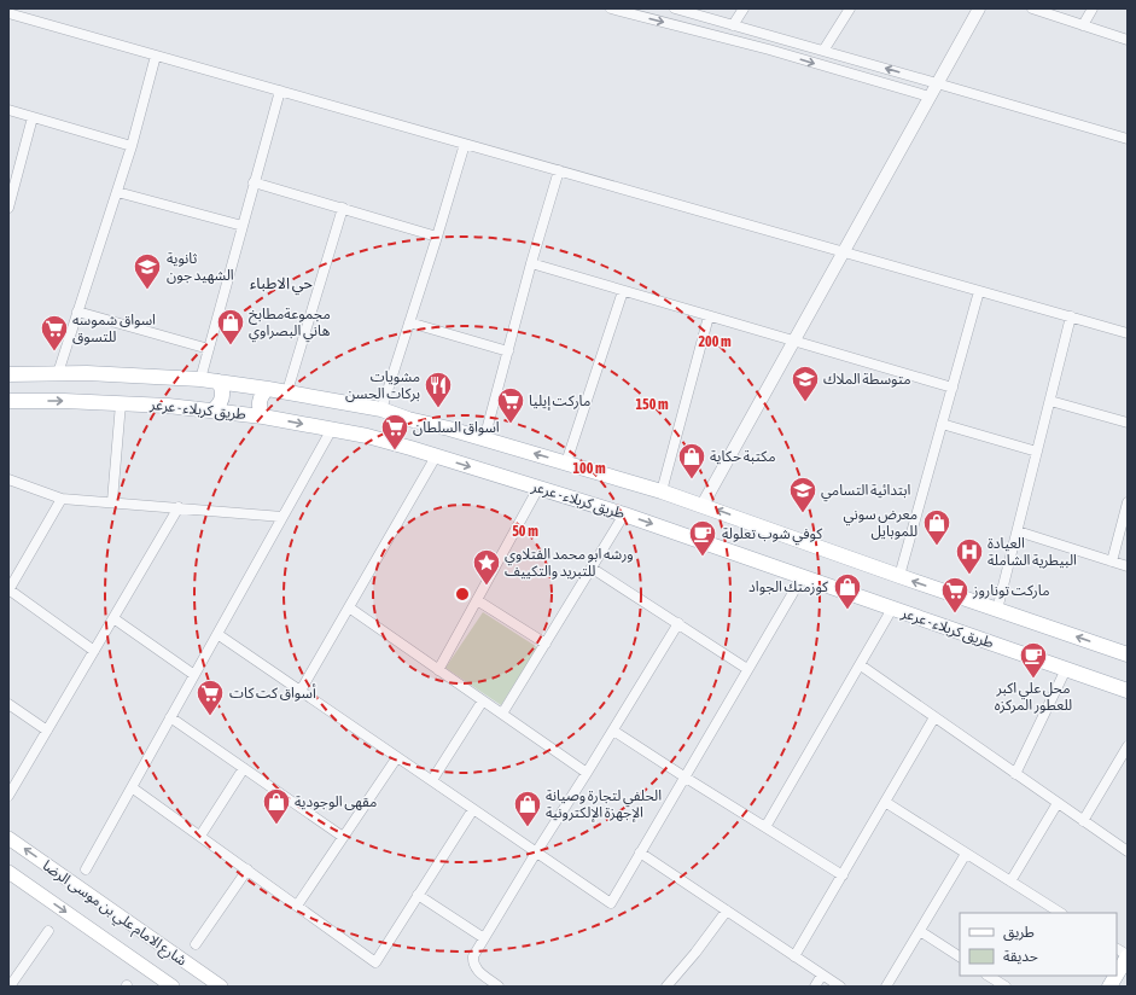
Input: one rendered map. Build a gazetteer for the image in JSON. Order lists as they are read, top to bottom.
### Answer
{
  "streets": {
    "main road": ["طريق كربلاء - عرعر", "شارع الامام علي بن موسى الرضا"]
  },
  "districts": ["حي الاطباء"],
  "places": {
    "school or university": ["ثانوية الشهيد جون", "متوسطة الملاك", "ابتدائية التسامي"],
    "shop": [
      "مجموعةمطابخ هاني البصراوي",
      "مكتبة حكاية",
      "معرض سوني للموبايل",
      "كوزمتك الجواد",
      "مقهى الوجودية",
      "الحلفي لتجارة وصيانة الإجهزة الإلكترونية"
    ],
    "supermarket": [
      "اسواق شموسه للتسوق",
      "ماركت إيليا",
      "اسواق السلطان",
      "ماركت توناروز",
      "أسواق كت كات"
    ],
    "restaurant": ["مشويات بركات الحسن"],
    "cafe": ["كوفي شوب تعلولة", "محل علي اكبر للعطور المركزه"],
    "hospital": ["العيادة البيطرية الشاملة"],
    "place": ["ورشه ابو محمد الفتلاوي للتبريد والتكييف"]
  },
  "legend": ["طريق", "حديقة"],
  "rings": [
    "200 m",
    "150 m",
    "100 m",
    "50 m"
  ]
}
